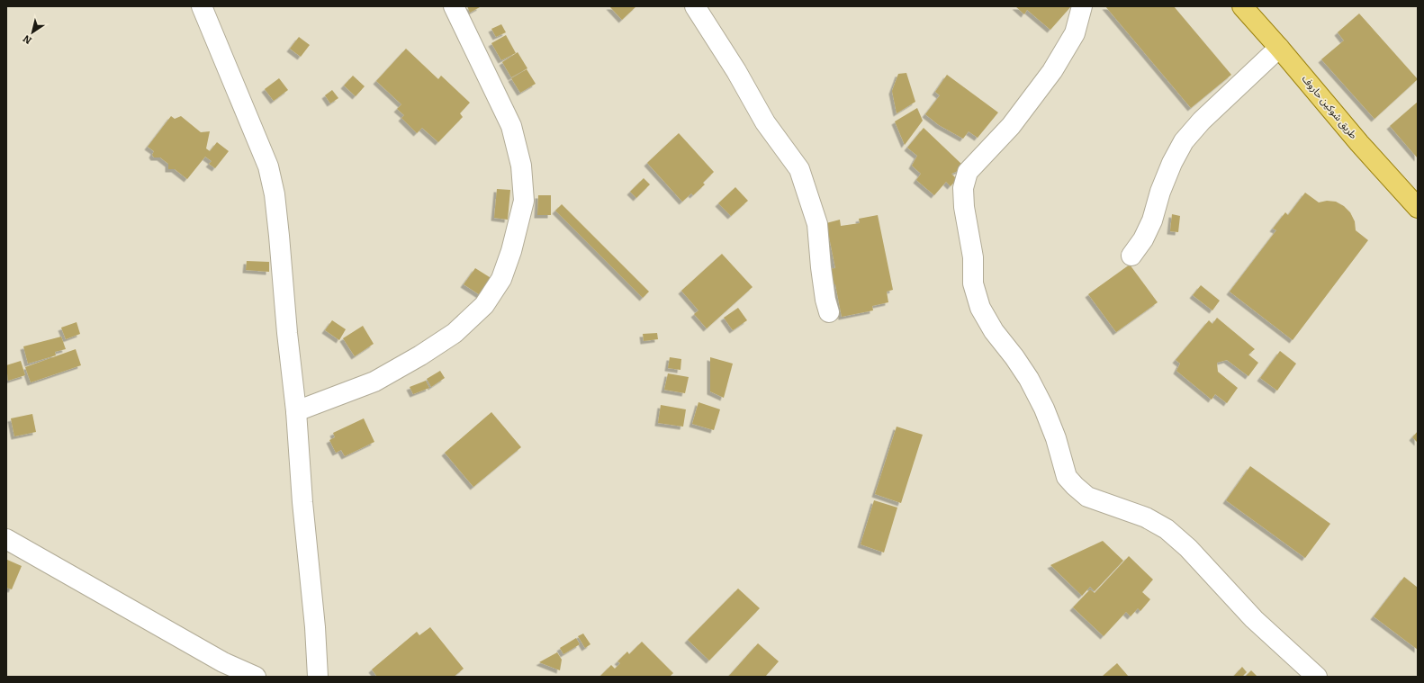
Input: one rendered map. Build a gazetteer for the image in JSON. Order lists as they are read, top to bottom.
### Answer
{
  "streets": {
    "main road": ["طريق شوكين حاروف"]
  },
  "north": "bottom left"
}
